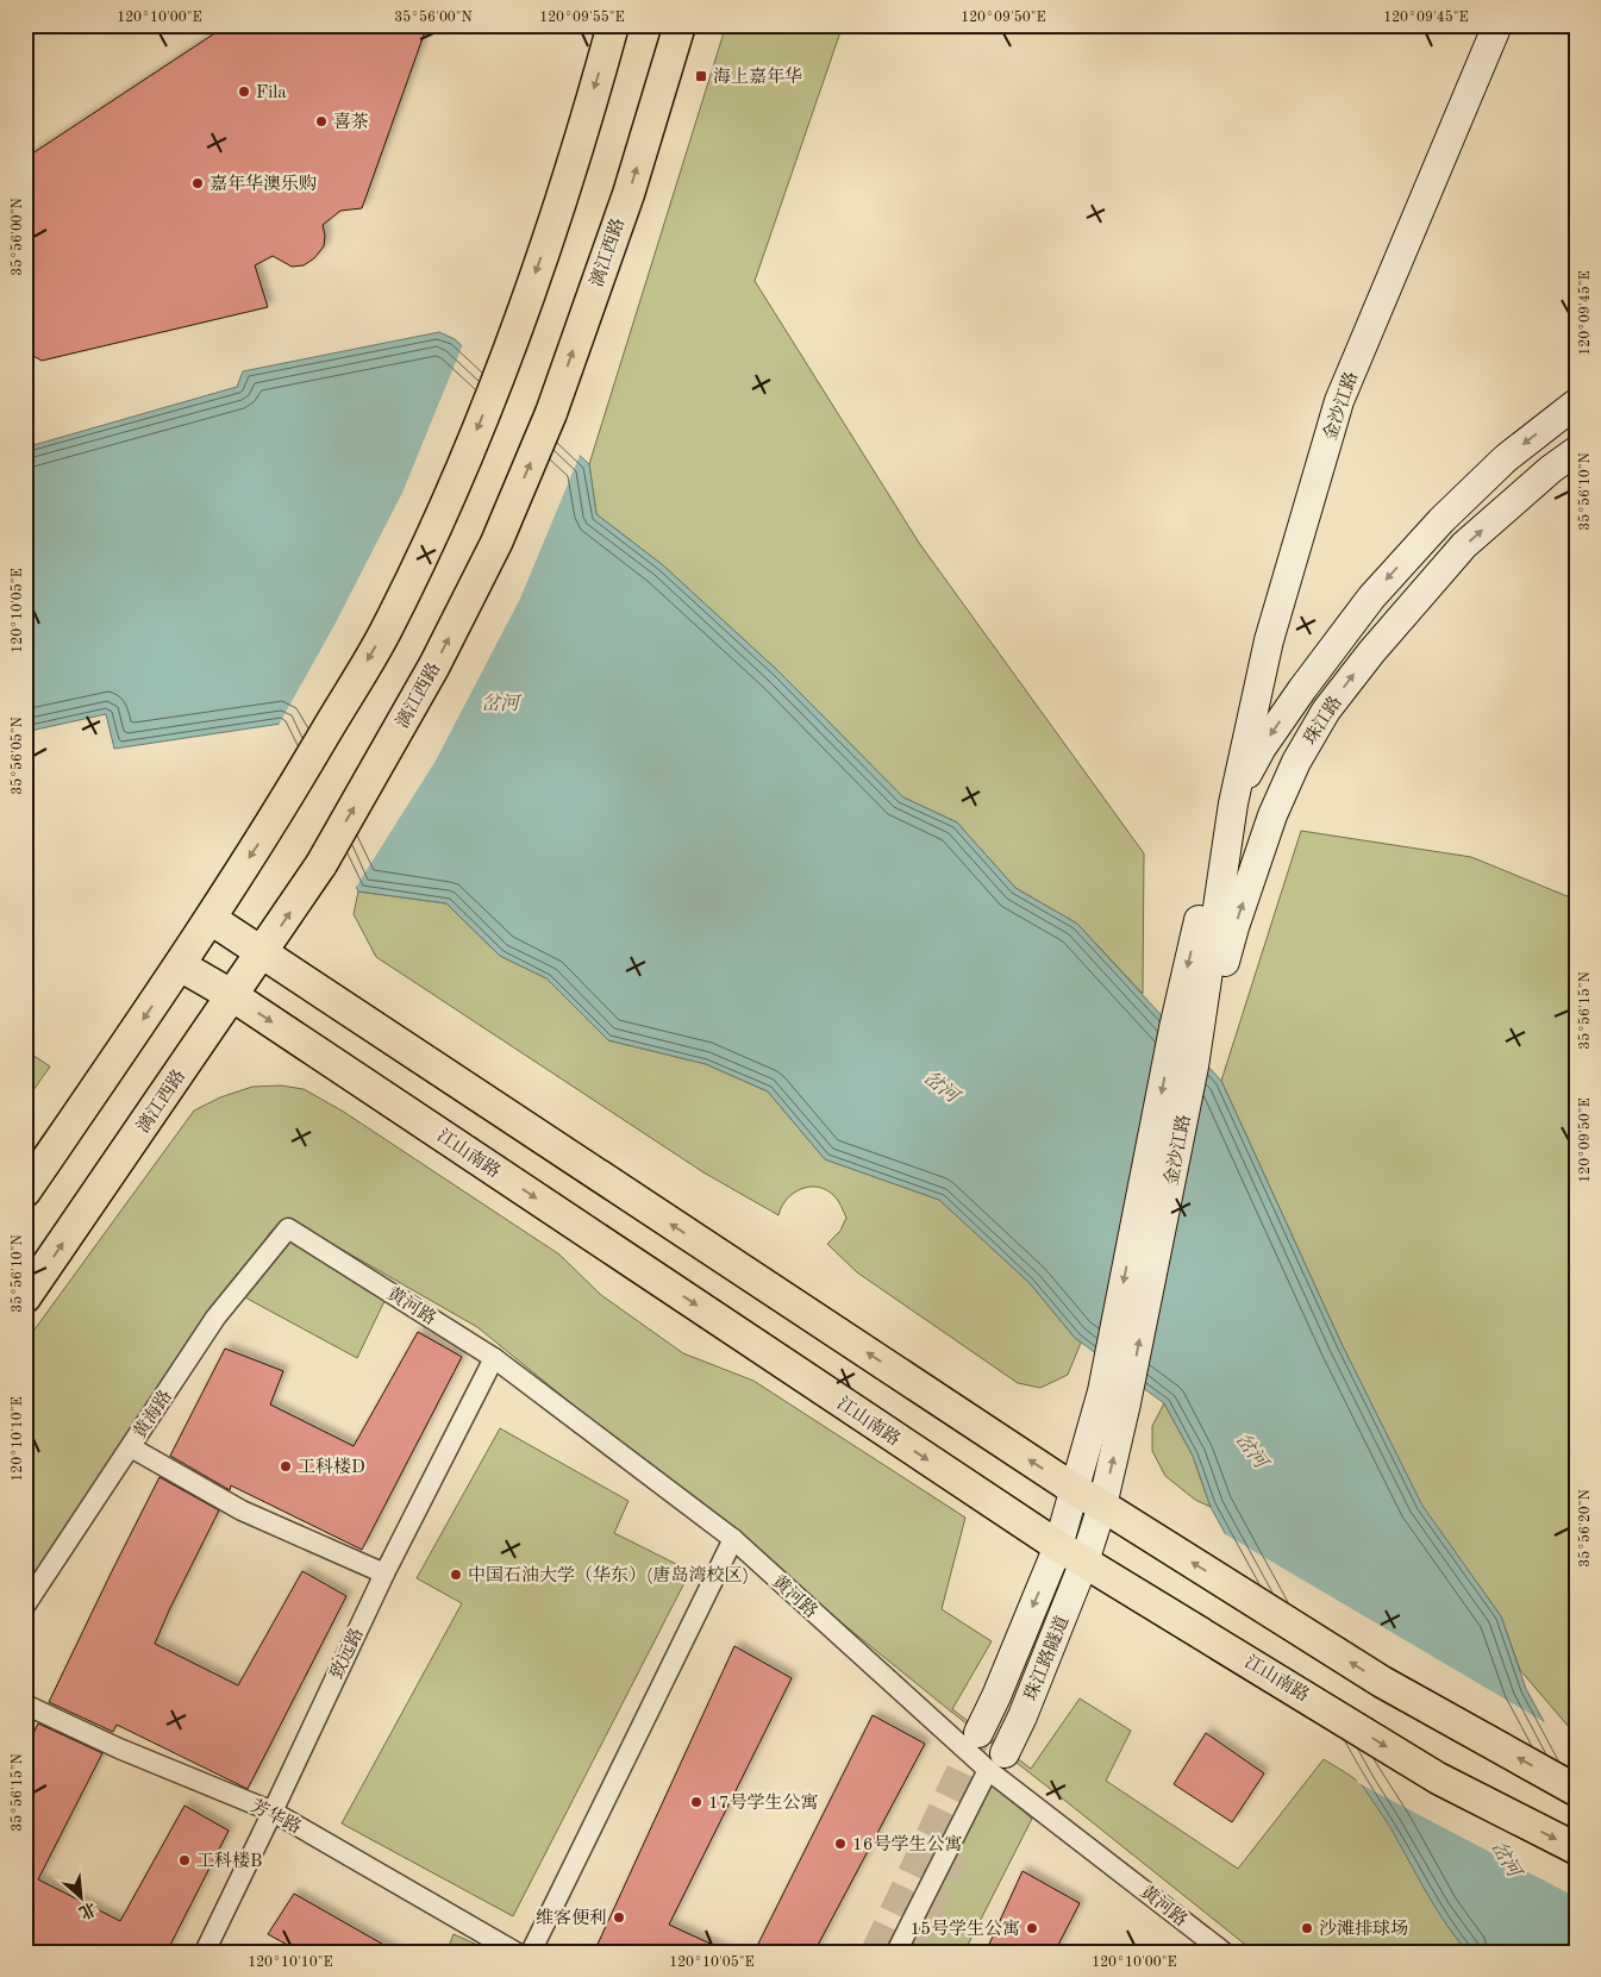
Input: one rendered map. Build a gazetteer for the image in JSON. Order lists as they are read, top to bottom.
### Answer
{
  "streets": {
    "main road": [
      "漓江西路",
      "金沙江路",
      "珠江路",
      "江山南路",
      "珠江路隧道"
    ],
    "street": [
      "黄河路",
      "黄海路",
      "致远路",
      "芳华路"
    ]
  },
  "crossings": [
    ["漓江西路", "江山南路"],
    ["金沙江路", "珠江路"],
    ["金沙江路", "江山南路"],
    ["金沙江路", "珠江路隧道"],
    ["江山南路", "珠江路隧道"],
    ["黄河路", "黄海路"],
    ["黄河路", "致远路"],
    ["黄河路", "珠江路隧道"],
    ["致远路", "芳华路"]
  ],
  "water": ["岔河"],
  "places": {
    "transit": ["海上嘉年华"],
    "other": [
      "Fila",
      "喜茶",
      "嘉年华澳乐购",
      "工科楼D",
      "中国石油大学（华东）(唐岛湾校区)",
      "17号学生公寓",
      "16号学生公寓",
      "工科楼B",
      "维客便利",
      "15号学生公寓",
      "沙滩排球场"
    ]
  },
  "north": "bottom right",
  "coordinates": [
    "120°10'00\"E",
    "35°56'00\"N",
    "120°09'55\"E",
    "120°09'50\"E",
    "120°09'45\"E",
    "35°56'10\"N",
    "120°10'05\"E",
    "35°56'05\"N",
    "35°56'15\"N",
    "120°10'10\"E",
    "35°56'20\"N"
  ]
}
